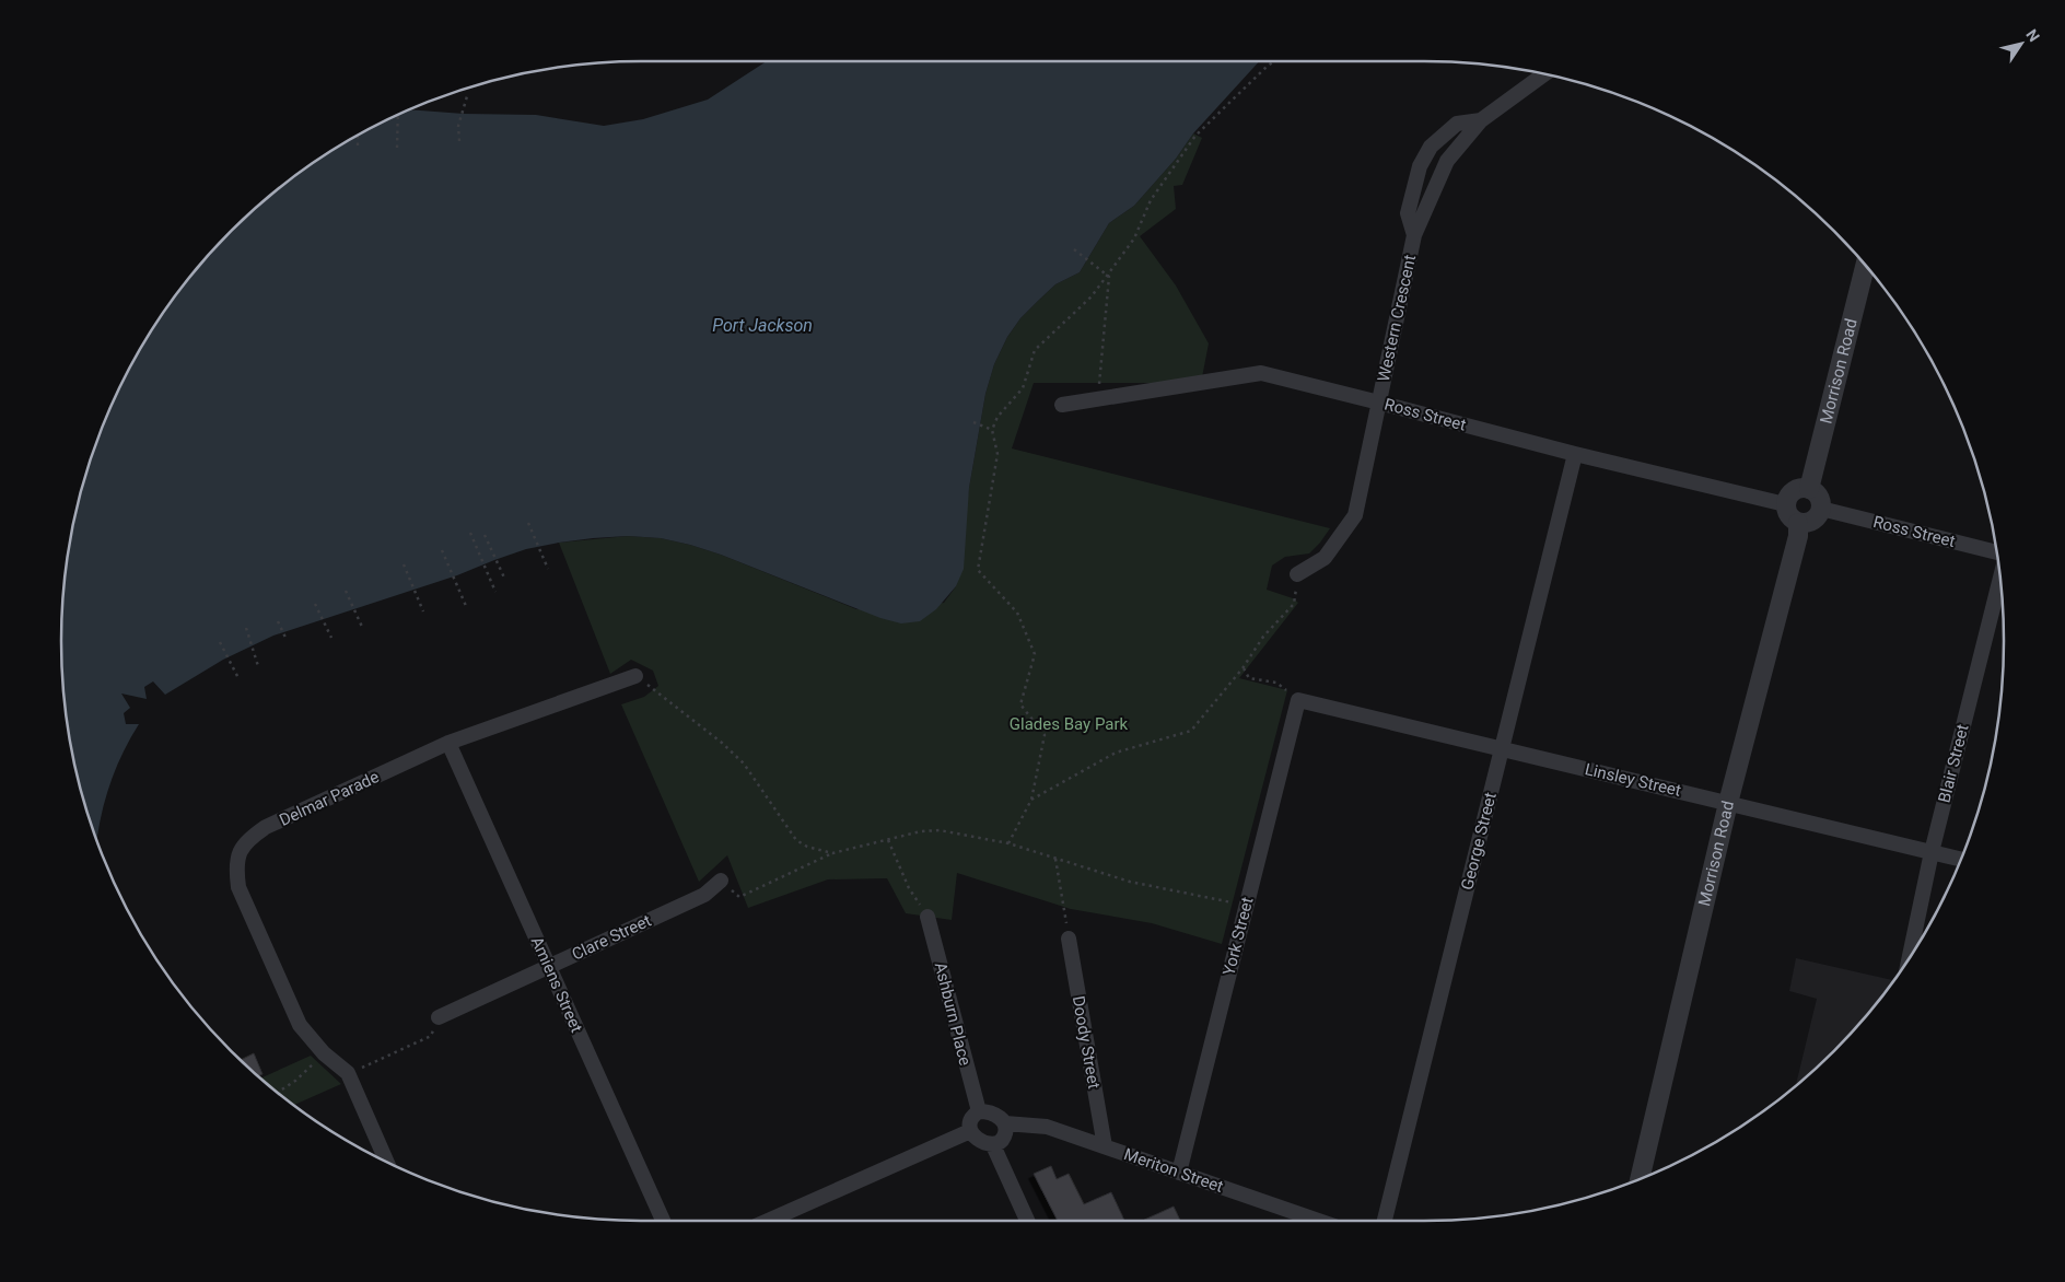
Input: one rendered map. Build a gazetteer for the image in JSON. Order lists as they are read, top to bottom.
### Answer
{
  "streets": {
    "street": [
      "Western Crescent",
      "Morrison Road",
      "Ross Street",
      "Blair Street",
      "Linsley Street",
      "Delmar Parade",
      "George Street",
      "York Street",
      "Clare Street",
      "Amiens Street",
      "Ashburn Place",
      "Doody Street",
      "Meriton Street"
    ]
  },
  "crossings": [
    ["Western Crescent", "Ross Street"],
    ["Morrison Road", "Ross Street"],
    ["Morrison Road", "Linsley Street"],
    ["Ross Street", "George Street"],
    ["Blair Street", "Linsley Street"],
    ["Linsley Street", "George Street"],
    ["Linsley Street", "York Street"],
    ["Delmar Parade", "Amiens Street"],
    ["York Street", "Meriton Street"],
    ["Clare Street", "Amiens Street"],
    ["Ashburn Place", "Meriton Street"],
    ["Doody Street", "Meriton Street"]
  ],
  "water": ["Port Jackson"],
  "parks": ["Glades Bay Park"],
  "north": "top right"
}
